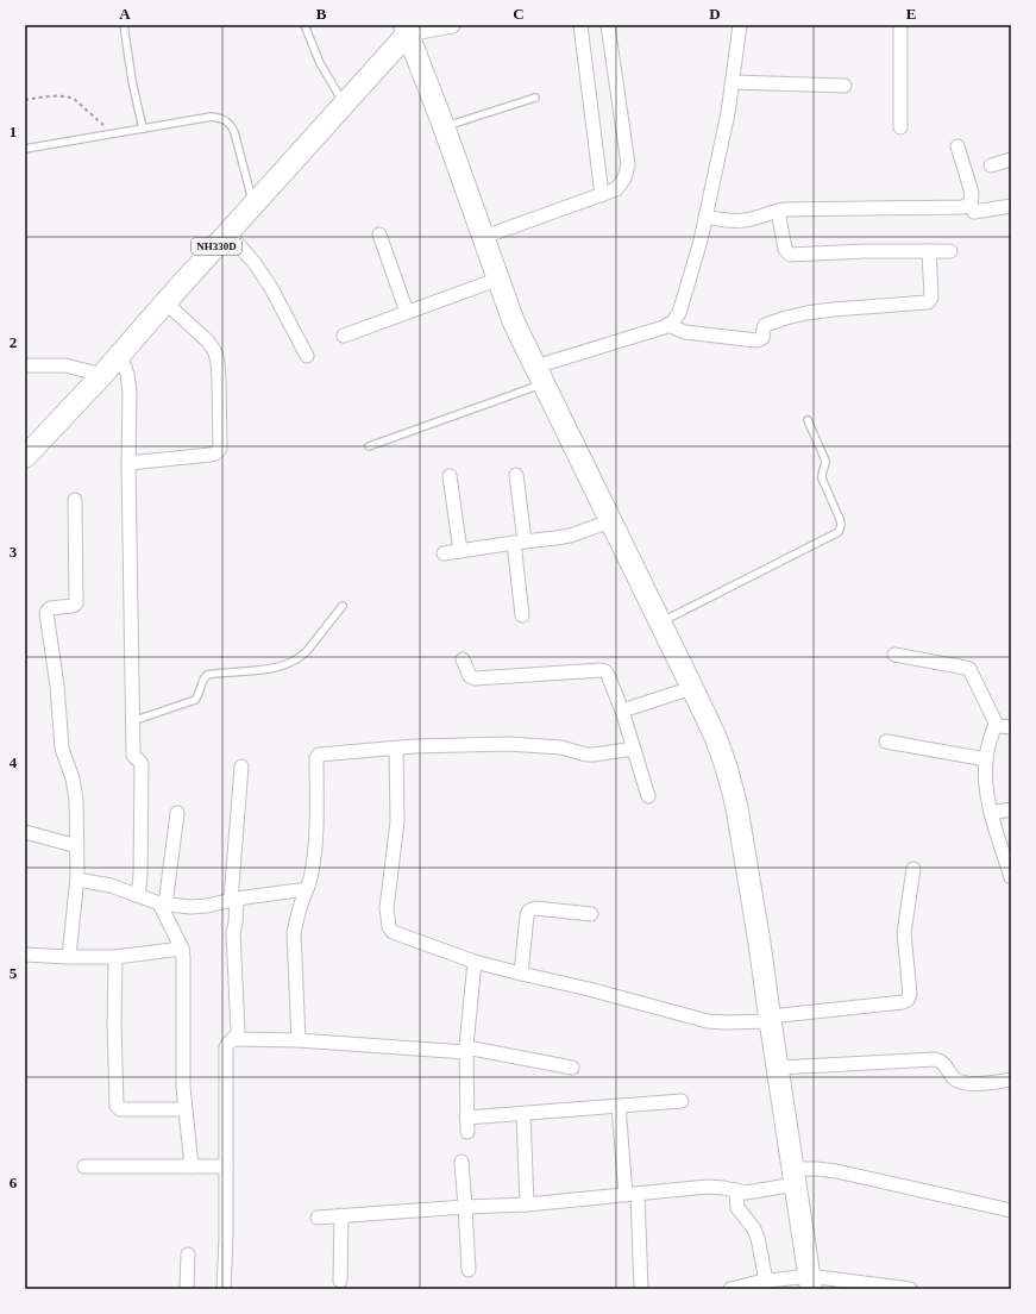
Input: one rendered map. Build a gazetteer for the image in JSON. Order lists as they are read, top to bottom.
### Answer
{
  "streets": {
    "highway": ["NH330D"]
  },
  "grid": {
    "columns": [
      "A",
      "B",
      "C",
      "D",
      "E"
    ],
    "rows": [
      "1",
      "2",
      "3",
      "4",
      "5",
      "6"
    ]
  }
}
